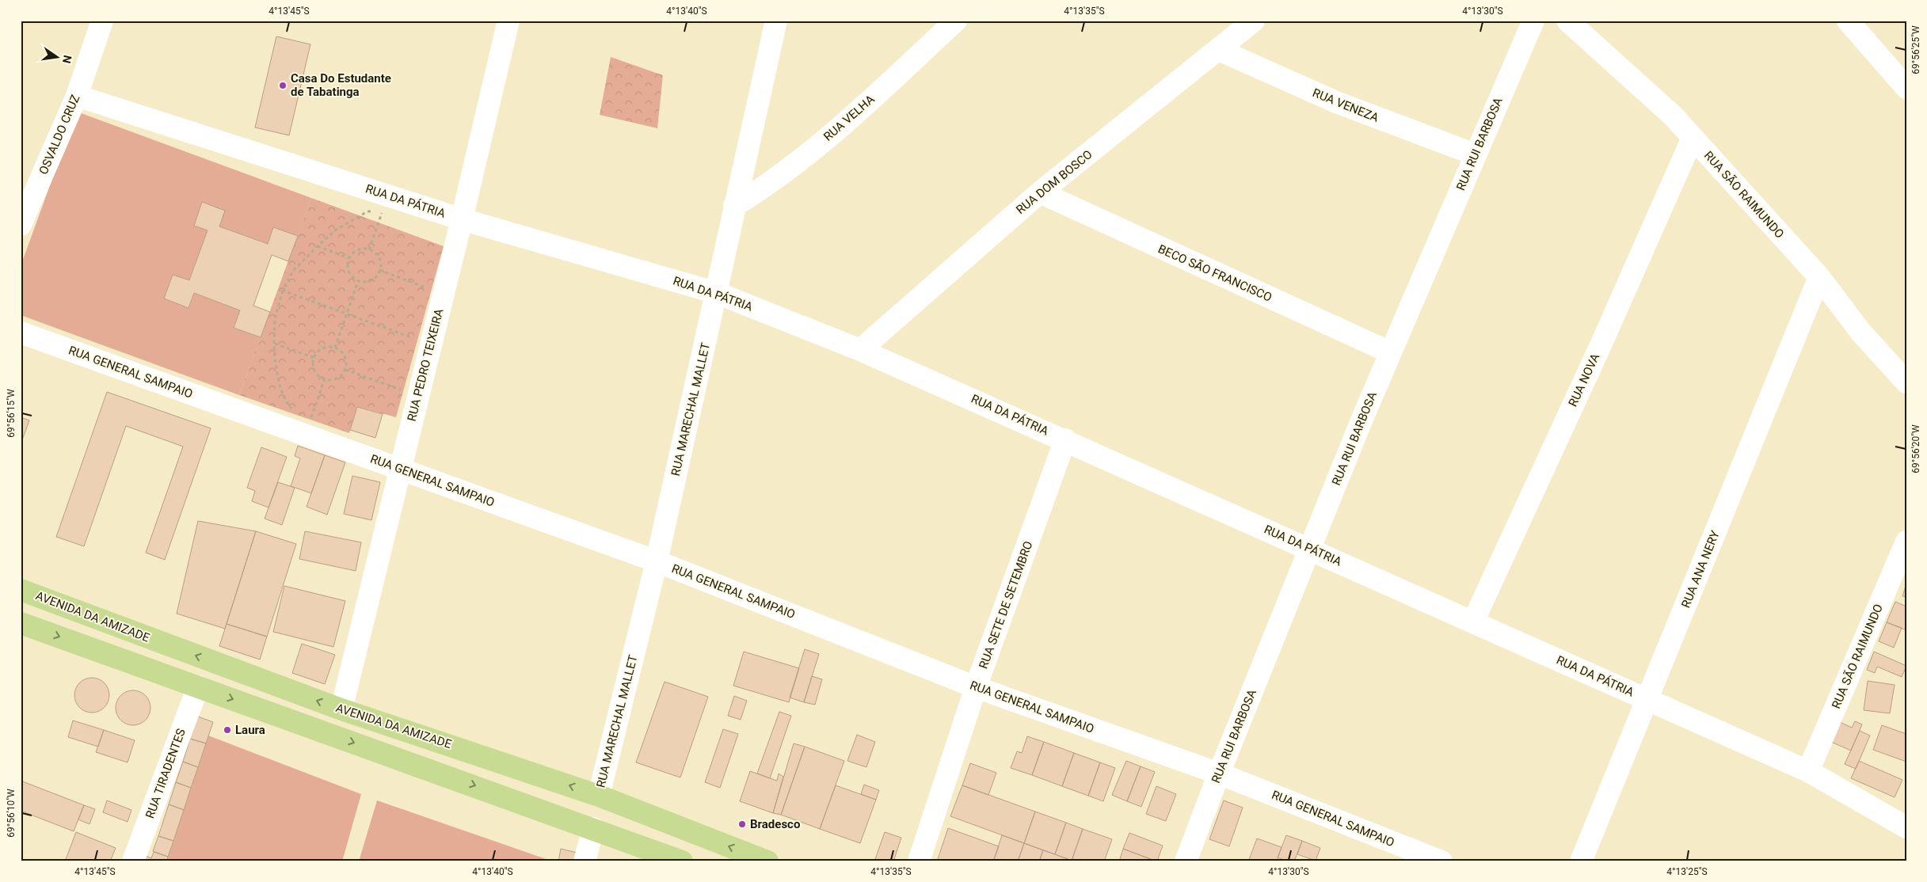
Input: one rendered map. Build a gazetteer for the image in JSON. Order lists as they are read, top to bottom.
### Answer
{
  "streets": {
    "main road": ["AVENIDA DA AMIZADE"],
    "street": [
      "RUA VENEZA",
      "RUA VELHA",
      "OSVALDO CRUZ",
      "RUA RUI BARBOSA",
      "RUA DOM BOSCO",
      "RUA SÃO RAIMUNDO",
      "RUA DA PÁTRIA",
      "BECO SÃO FRANCISCO",
      "RUA PEDRO TEIXEIRA",
      "RUA GENERAL SAMPAIO",
      "RUA NOVA",
      "RUA MARECHAL MALLET",
      "RUA ANA NERY",
      "RUA SETE DE SETEMBRO",
      "RUA TIRADENTES"
    ]
  },
  "crossings": [
    ["RUA VENEZA", "RUA RUI BARBOSA"],
    ["RUA VENEZA", "RUA DOM BOSCO"],
    ["RUA VELHA", "RUA MARECHAL MALLET"],
    ["OSVALDO CRUZ", "RUA DA PÁTRIA"],
    ["RUA RUI BARBOSA", "RUA DA PÁTRIA"],
    ["RUA RUI BARBOSA", "BECO SÃO FRANCISCO"],
    ["RUA RUI BARBOSA", "RUA GENERAL SAMPAIO"],
    ["RUA DOM BOSCO", "RUA DA PÁTRIA"],
    ["RUA DOM BOSCO", "BECO SÃO FRANCISCO"],
    ["RUA SÃO RAIMUNDO", "RUA DA PÁTRIA"],
    ["RUA SÃO RAIMUNDO", "RUA NOVA"],
    ["RUA SÃO RAIMUNDO", "RUA ANA NERY"],
    ["RUA DA PÁTRIA", "RUA PEDRO TEIXEIRA"],
    ["RUA DA PÁTRIA", "RUA NOVA"],
    ["RUA DA PÁTRIA", "RUA MARECHAL MALLET"],
    ["RUA DA PÁTRIA", "RUA ANA NERY"],
    ["RUA DA PÁTRIA", "RUA SETE DE SETEMBRO"],
    ["RUA PEDRO TEIXEIRA", "RUA GENERAL SAMPAIO"],
    ["RUA PEDRO TEIXEIRA", "AVENIDA DA AMIZADE"],
    ["RUA GENERAL SAMPAIO", "RUA MARECHAL MALLET"],
    ["RUA GENERAL SAMPAIO", "RUA SETE DE SETEMBRO"],
    ["RUA MARECHAL MALLET", "AVENIDA DA AMIZADE"]
  ],
  "places": ["Casa Do Estudante de Tabatinga", "Laura", "Bradesco"],
  "north": "right",
  "coordinates": [
    "4°13'45\"S",
    "4°13'40\"S",
    "4°13'35\"S",
    "4°13'30\"S",
    "69°56'25\"W",
    "69°56'15\"W",
    "69°56'20\"W",
    "69°56'10\"W",
    "4°13'25\"S"
  ]
}
